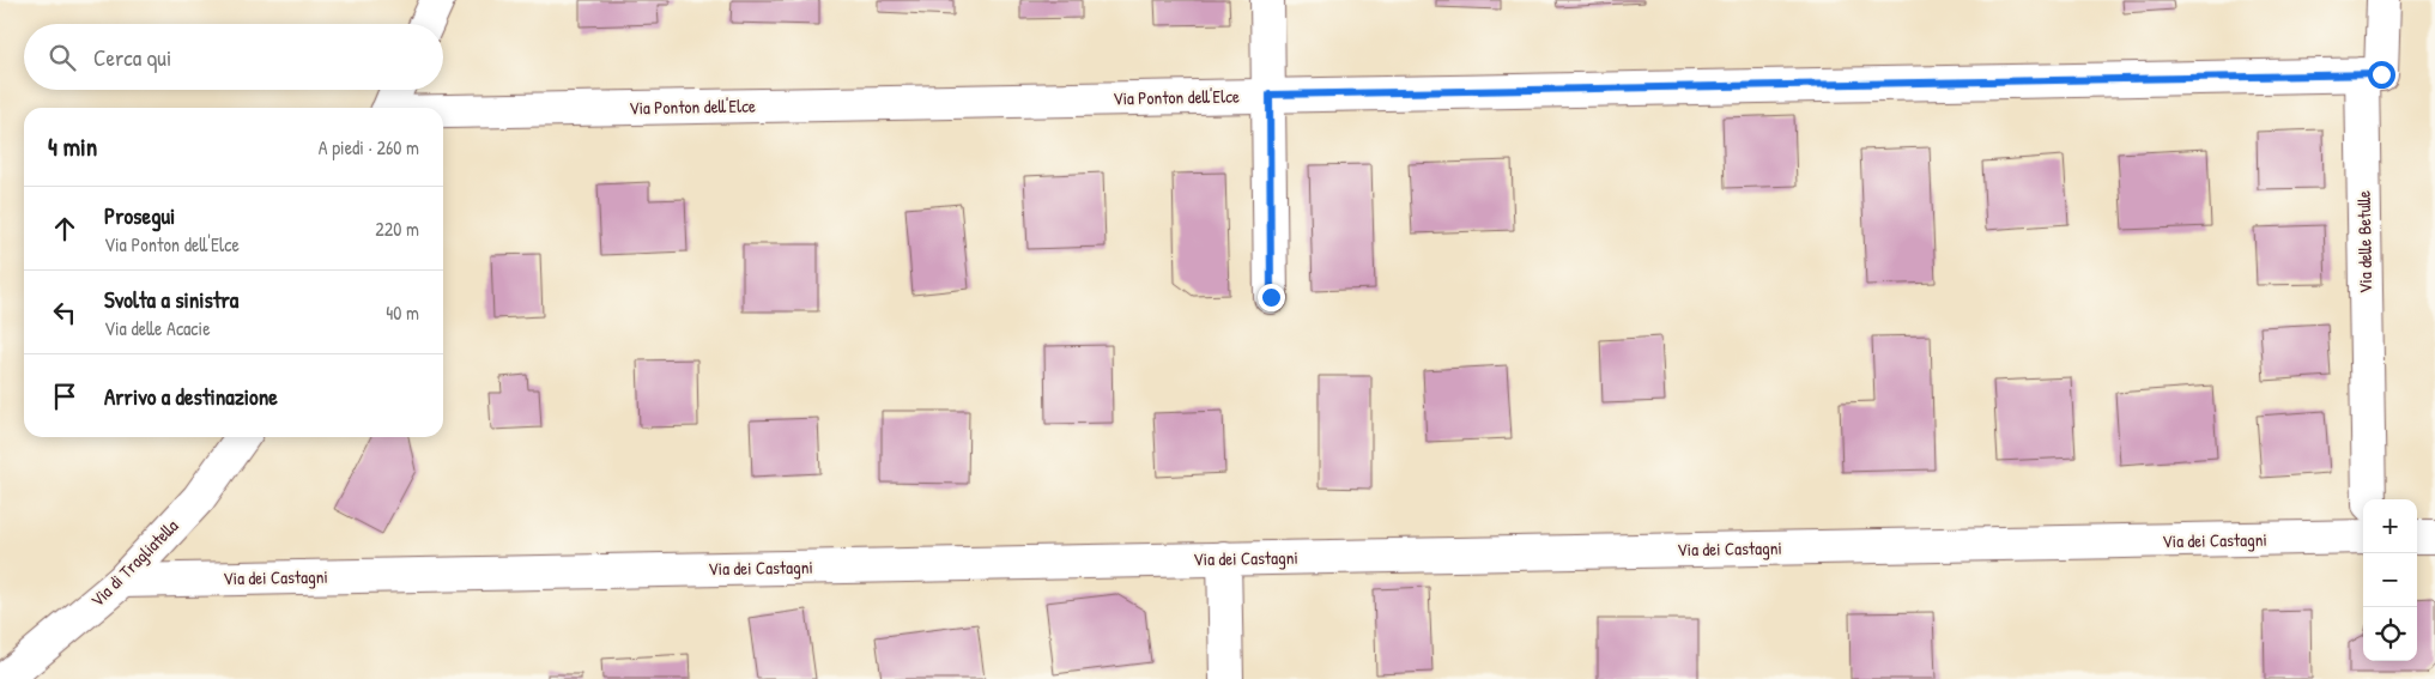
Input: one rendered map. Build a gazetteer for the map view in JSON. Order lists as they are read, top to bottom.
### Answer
{
  "streets": {
    "street": [
      "Via Ponton dell'Elce",
      "Via delle Betulle",
      "Via dei Castagni",
      "Via di Tragliatella"
    ]
  },
  "crossings": [
    ["Via Ponton dell'Elce", "Via delle Betulle"],
    ["Via dei Castagni", "Via di Tragliatella"]
  ],
  "page": {
    "search": "Cerca qui",
    "heading": ["4 min", "A piedi · 260 m"],
    "list": [
      ["Prosegui", "Via Ponton dell'Elce", "220 m"],
      ["Svolta a sinistra", "Via delle Acacie", "40 m"],
      "Arrivo a destinazione"
    ],
    "map_buttons": ["+", "−"]
  }
}
